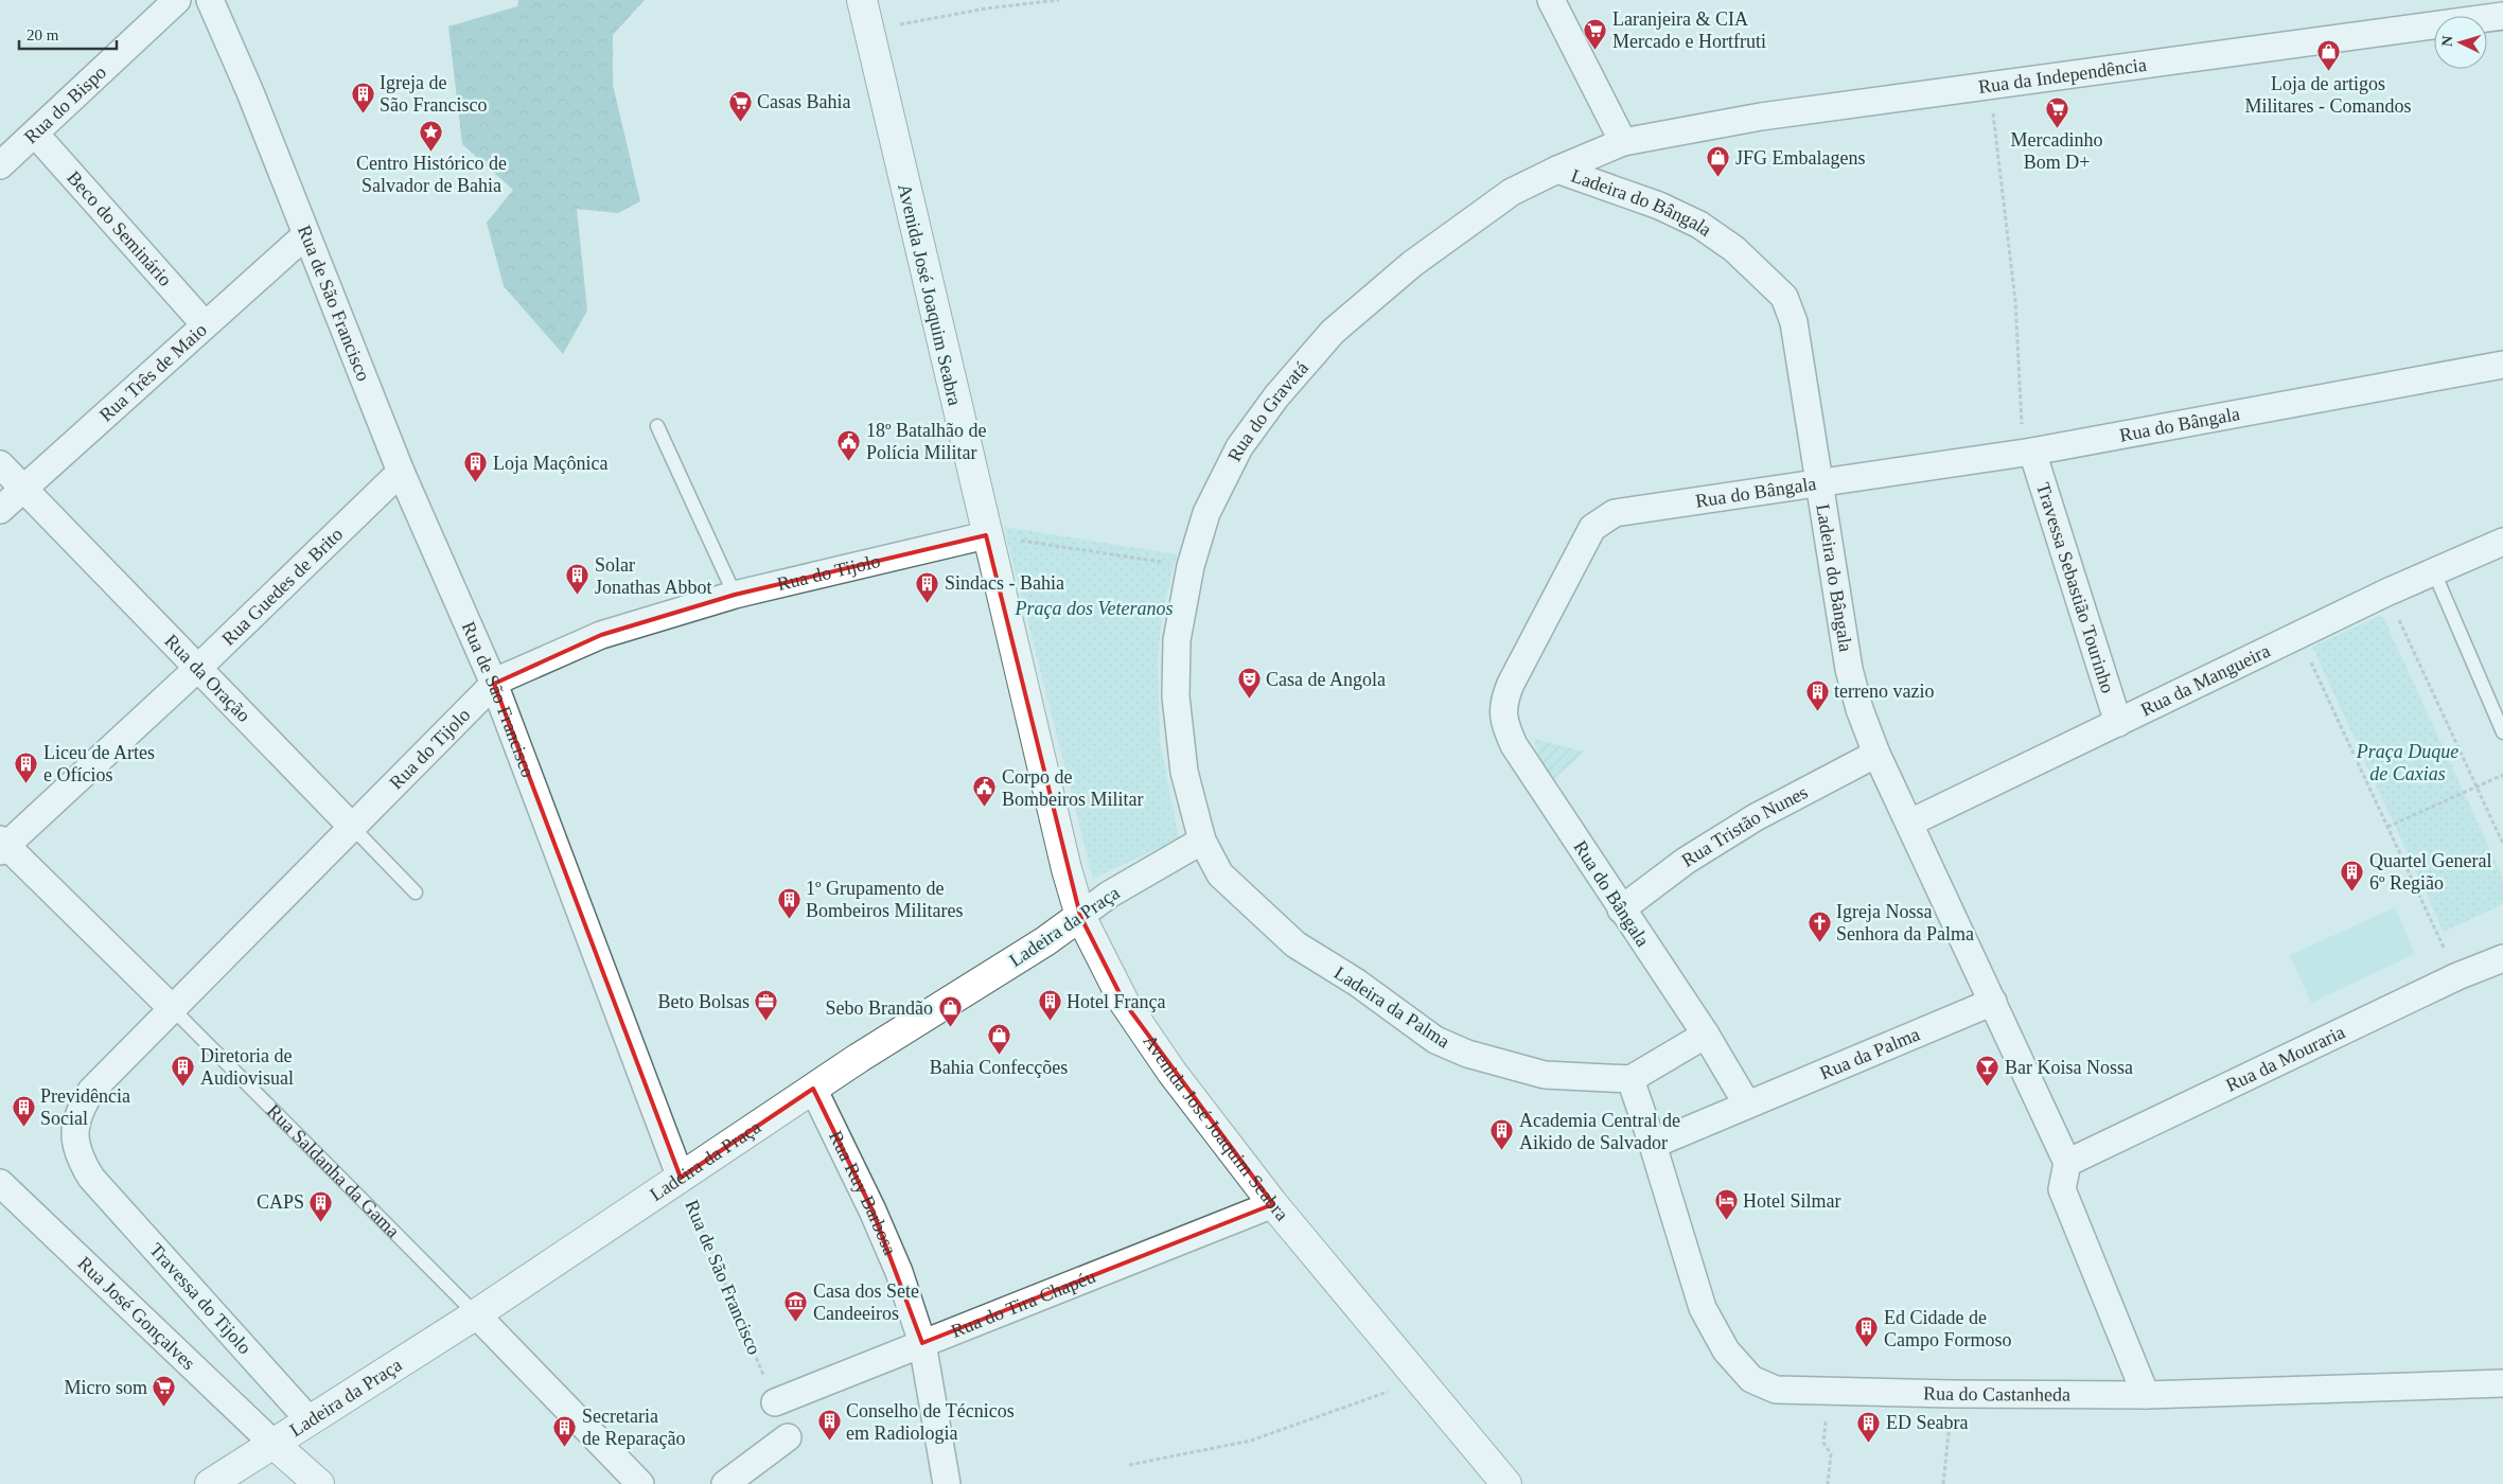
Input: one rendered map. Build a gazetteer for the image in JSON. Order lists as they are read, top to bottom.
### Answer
{
  "streets": {
    "main road": ["Avenida José Joaquim Seabra", "Ladeira da Praça"],
    "street": [
      "Rua da Independência",
      "Rua do Bispo",
      "Ladeira do Bângala",
      "Beco do Seminário",
      "Rua de São Francisco",
      "Rua Três de Maio",
      "Rua do Gravatá",
      "Rua do Bângala",
      "Rua do Tijolo",
      "Rua Guedes de Brito",
      "Travessa Sebastião Tourinho",
      "Rua da Oração",
      "Rua da Mangueira",
      "Rua Tristão Nunes",
      "Ladeira da Palma",
      "Rua da Palma",
      "Rua da Mouraria",
      "Rua Saldanha da Gama",
      "Rua Ruy Barbosa",
      "Travessa do Tijolo",
      "Rua do Tira Chapéu",
      "Rua José Gonçalves",
      "Rua do Castanheda"
    ]
  },
  "crossings": [
    ["Rua da Independência", "Rua do Gravatá"],
    ["Rua do Bispo", "Beco do Seminário"],
    ["Ladeira do Bângala", "Rua do Gravatá"],
    ["Ladeira do Bângala", "Rua do Bângala"],
    ["Ladeira do Bângala", "Rua da Mangueira"],
    ["Ladeira do Bângala", "Rua Tristão Nunes"],
    ["Ladeira do Bângala", "Rua da Palma"],
    ["Ladeira do Bângala", "Rua da Mouraria"],
    ["Beco do Seminário", "Rua Três de Maio"],
    ["Avenida José Joaquim Seabra", "Rua do Tijolo"],
    ["Avenida José Joaquim Seabra", "Ladeira da Praça"],
    ["Avenida José Joaquim Seabra", "Rua do Tira Chapéu"],
    ["Rua de São Francisco", "Rua Três de Maio"],
    ["Rua de São Francisco", "Rua do Tijolo"],
    ["Rua de São Francisco", "Rua Guedes de Brito"],
    ["Rua de São Francisco", "Ladeira da Praça"],
    ["Rua de São Francisco", "Rua do Tira Chapéu"],
    ["Rua Três de Maio", "Rua da Oração"],
    ["Rua do Gravatá", "Ladeira da Praça"],
    ["Rua do Gravatá", "Ladeira da Palma"],
    ["Rua do Bângala", "Travessa Sebastião Tourinho"],
    ["Rua do Bângala", "Rua Tristão Nunes"],
    ["Rua do Bângala", "Rua da Palma"],
    ["Rua do Tijolo", "Rua da Oração"],
    ["Rua do Tijolo", "Rua Saldanha da Gama"],
    ["Rua do Tijolo", "Travessa do Tijolo"],
    ["Rua Guedes de Brito", "Rua da Oração"],
    ["Rua Guedes de Brito", "Rua Saldanha da Gama"],
    ["Travessa Sebastião Tourinho", "Rua da Mangueira"],
    ["Ladeira da Praça", "Ladeira da Palma"],
    ["Ladeira da Praça", "Rua Saldanha da Gama"],
    ["Ladeira da Praça", "Rua Ruy Barbosa"],
    ["Ladeira da Praça", "Travessa do Tijolo"],
    ["Ladeira da Praça", "Rua José Gonçalves"],
    ["Ladeira da Palma", "Rua do Castanheda"],
    ["Rua da Palma", "Rua do Castanheda"],
    ["Rua Ruy Barbosa", "Rua do Tira Chapéu"]
  ],
  "parks": ["Praça dos Veteranos", "Praça Duque de Caxias"],
  "places": {
    "supermarket": [
      "Laranjeira & CIA Mercado e Hortfruti",
      "Casas Bahia",
      "Mercadinho Bom D+",
      "Micro som"
    ],
    "shop": [
      "Loja de artigos Militares - Comandos",
      "JFG Embalagens",
      "Sebo Brandão",
      "Bahia Confecções"
    ],
    "building": [
      "Igreja de São Francisco",
      "Loja Maçônica",
      "Solar Jonathas Abbot",
      "Sindacs - Bahia",
      "terreno vazio",
      "Liceu de Artes e Ofícios",
      "Quartel General 6º Região",
      "1º Grupamento de Bombeiros Militares",
      "Hotel França",
      "Diretoria de Audiovisual",
      "Previdência Social",
      "Academia Central de Aikido de Salvador",
      "CAPS",
      "Ed Cidade de Campo Formoso",
      "Conselho de Técnicos em Radiologia",
      "ED Seabra",
      "Secretaria de Reparação"
    ],
    "place": ["Centro Histórico de Salvador de Bahia"],
    "public building": ["18º Batalhão de Polícia Militar", "Corpo de Bombeiros Militar"],
    "theatre": ["Casa de Angola"],
    "church": ["Igreja Nossa Senhora da Palma"],
    "office": ["Beto Bolsas"],
    "bar": ["Bar Koisa Nossa"],
    "hotel": ["Hotel Silmar"],
    "museum": ["Casa dos Sete Candeeiros"]
  },
  "scale_bar": "20 m",
  "north": "left"
}
